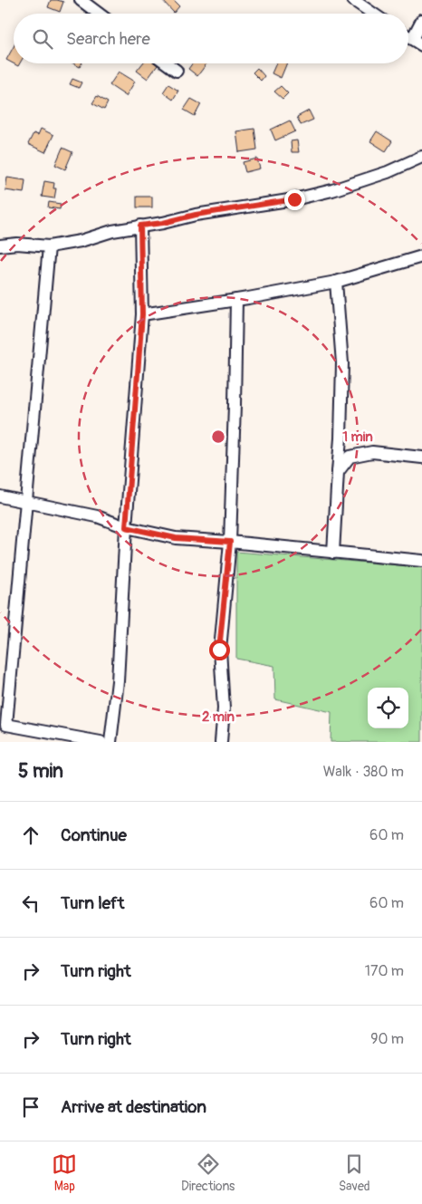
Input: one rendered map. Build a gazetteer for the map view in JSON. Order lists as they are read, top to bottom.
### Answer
{
  "page": {
    "search": "Search here",
    "heading": ["5 min", "Walk · 380 m"],
    "list": [
      ["Continue", "60 m"],
      ["Turn left", "60 m"],
      ["Turn right", "170 m"],
      ["Turn right", "90 m"],
      "Arrive at destination"
    ],
    "nav": ["Map", "Directions", "Saved"]
  },
  "rings": ["1 min", "2 min"]
}
